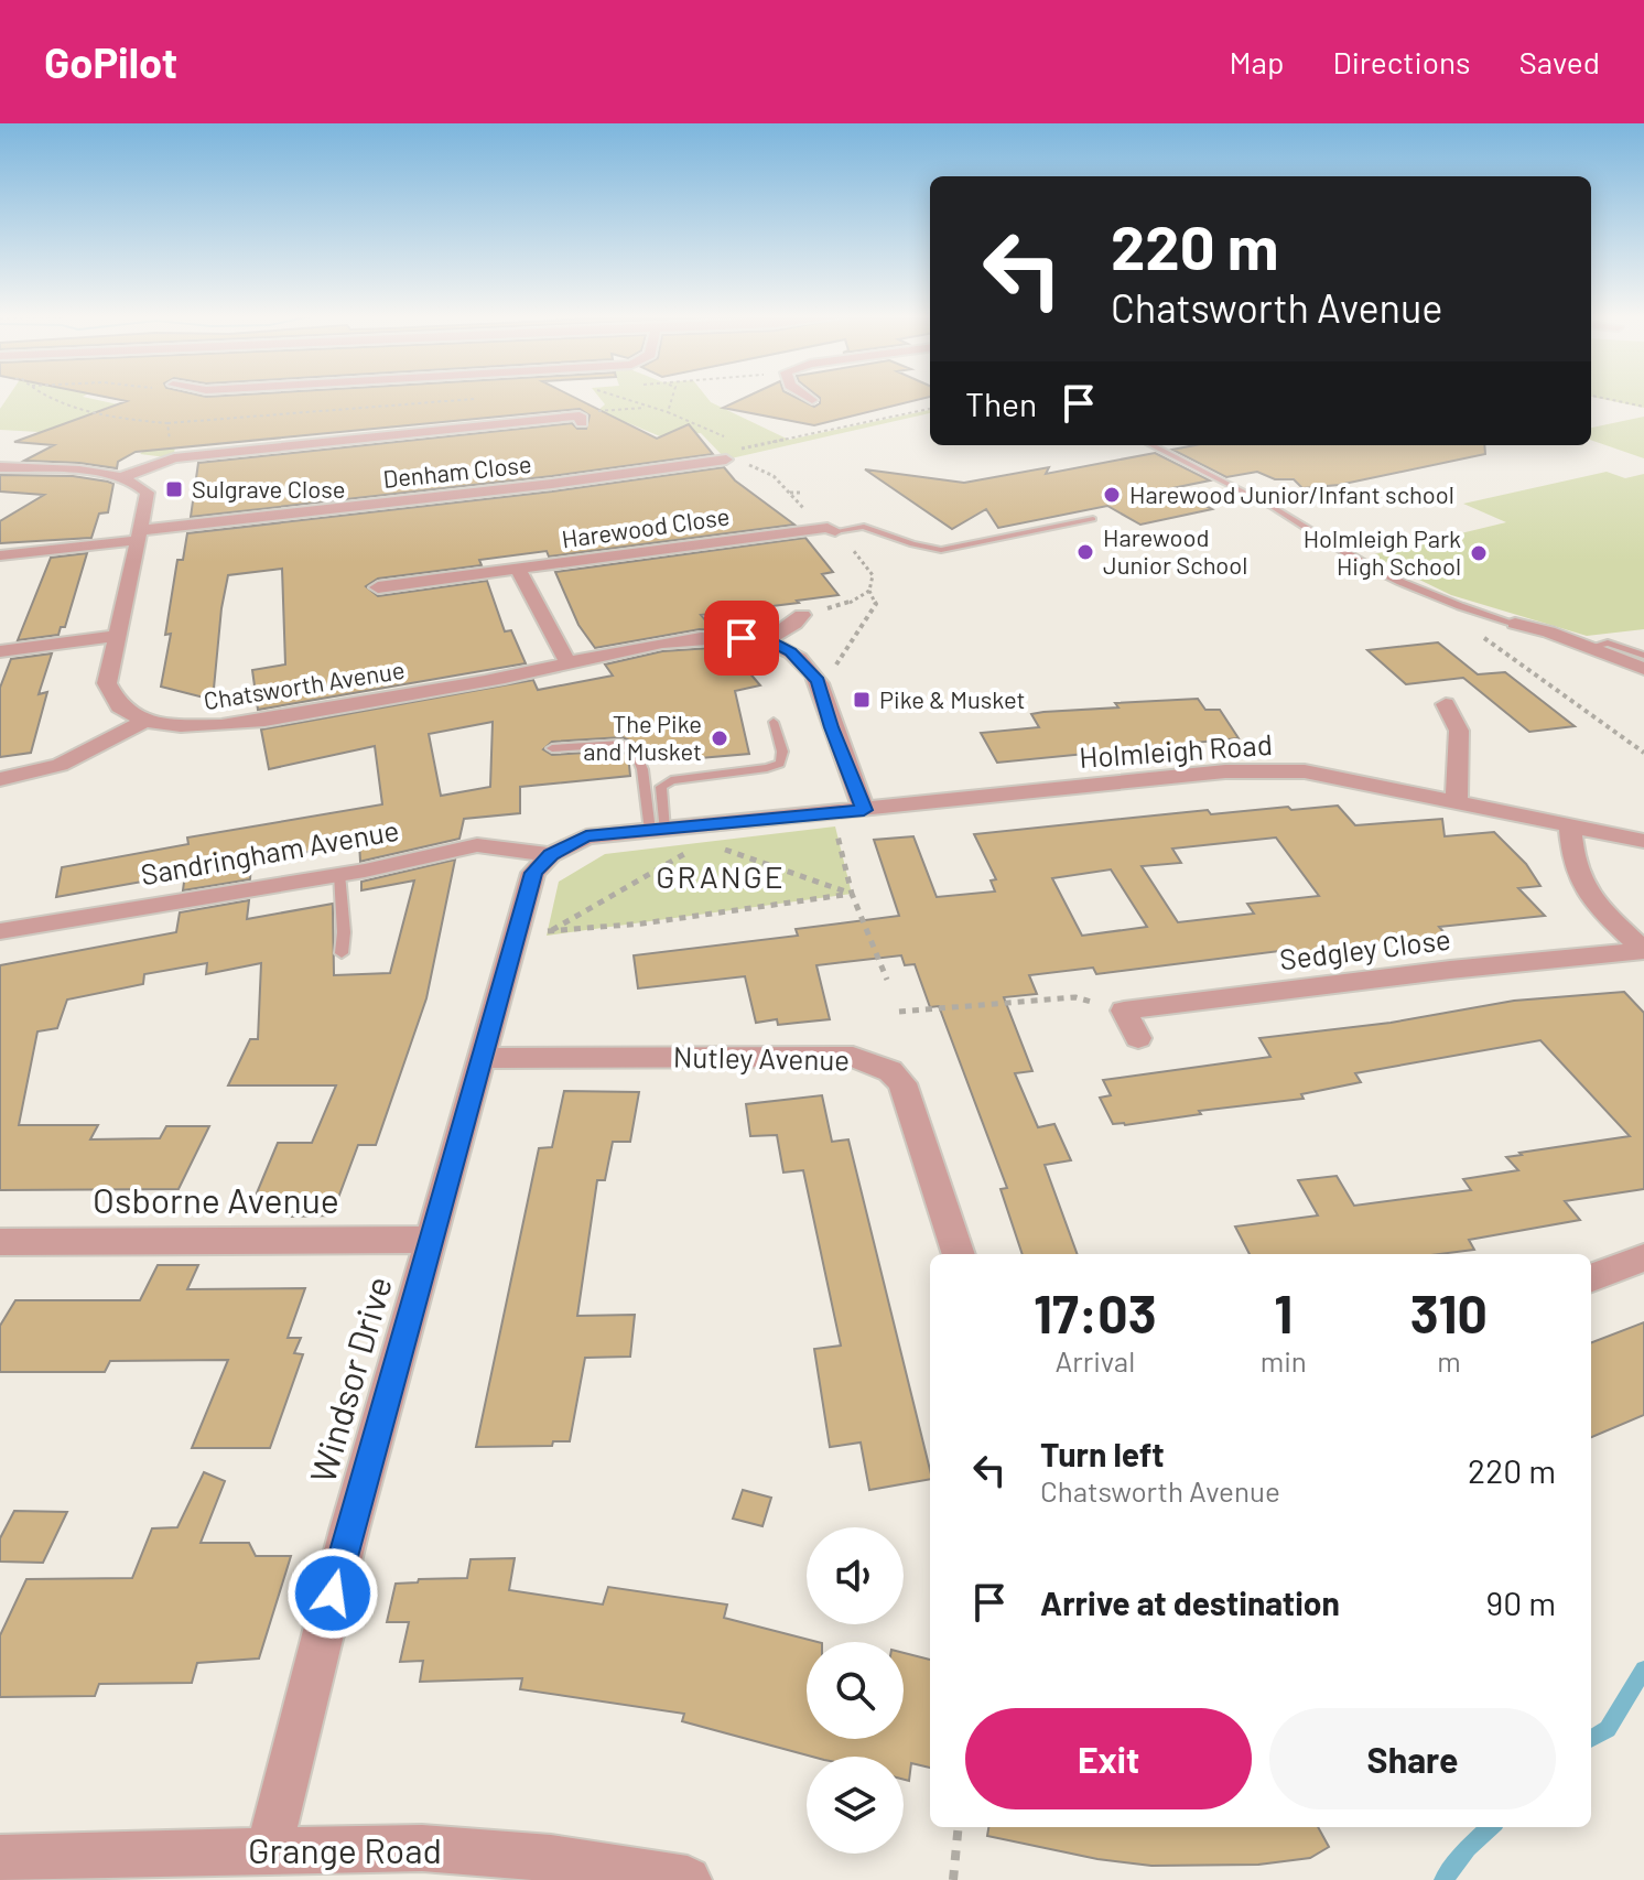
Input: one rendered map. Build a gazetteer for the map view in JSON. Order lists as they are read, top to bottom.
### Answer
{
  "streets": {
    "street": [
      "Denham Close",
      "Harewood Close",
      "Chatsworth Avenue",
      "Holmleigh Road",
      "Sandringham Avenue",
      "Sedgley Close",
      "Nutley Avenue",
      "Osborne Avenue",
      "Windsor Drive",
      "Grange Road"
    ]
  },
  "crossings": [
    ["Denham Close", "Chatsworth Avenue"],
    ["Sandringham Avenue", "Windsor Drive"],
    ["Nutley Avenue", "Windsor Drive"],
    ["Osborne Avenue", "Windsor Drive"],
    ["Windsor Drive", "Grange Road"]
  ],
  "districts": ["GRANGE"],
  "places": {
    "transit": ["Sulgrave Close", "Pike & Musket"],
    "other": [
      "Harewood Junior/Infant school",
      "Harewood Junior School",
      "Holmleigh Park High School",
      "The Pike and Musket"
    ]
  },
  "page": {
    "header": "GoPilot",
    "nav": ["Map", "Directions", "Saved"],
    "turn": ["220 m", "Chatsworth Avenue"],
    "then": "Then",
    "eta": [
      "17:03",
      "Arrival",
      "1",
      "min",
      "310",
      "m"
    ],
    "list": [
      {
        "name": "Turn left",
        "note": "Chatsworth Avenue",
        "value": "220 m"
      },
      {
        "name": "Arrive at destination",
        "value": "90 m"
      }
    ],
    "buttons": ["Exit", "Share"]
  }
}
